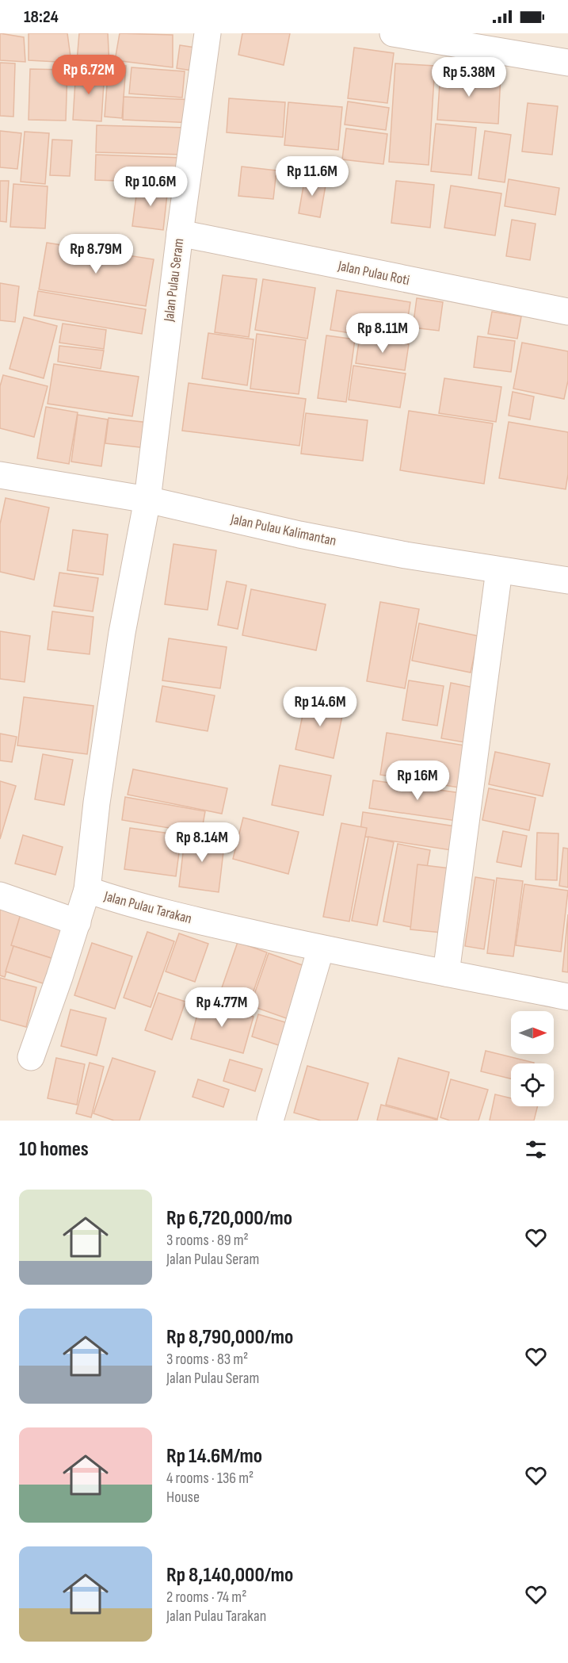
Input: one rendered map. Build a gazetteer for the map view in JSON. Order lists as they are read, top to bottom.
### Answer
{
  "streets": {
    "street": [
      "Jalan Pulau Roti",
      "Jalan Pulau Seram",
      "Jalan Pulau Kalimantan",
      "Jalan Pulau Tarakan"
    ]
  },
  "crossings": [
    ["Jalan Pulau Roti", "Jalan Pulau Seram"],
    ["Jalan Pulau Seram", "Jalan Pulau Kalimantan"],
    ["Jalan Pulau Seram", "Jalan Pulau Tarakan"],
    ["Jalan Pulau Kalimantan", "Jalan Pulau Tarakan"]
  ],
  "north": "right",
  "page": {
    "status": "18:24",
    "price": [
      "Rp 6.72M",
      "Rp 5.38M",
      "Rp 11.6M",
      "Rp 10.6M",
      "Rp 8.79M",
      "Rp 8.11M",
      "Rp 14.6M",
      "Rp 16M",
      "Rp 8.14M",
      "Rp 4.77M"
    ],
    "heading": "10 homes",
    "list": [
      {
        "name": "Rp 6,720,000/mo",
        "note": "3 rooms · 89 m² · Jalan Pulau Seram"
      },
      {
        "name": "Rp 8,790,000/mo",
        "note": "3 rooms · 83 m² · Jalan Pulau Seram"
      },
      {
        "name": "Rp 14.6M/mo",
        "note": "4 rooms · 136 m² · House"
      },
      {
        "name": "Rp 8,140,000/mo",
        "note": "2 rooms · 74 m² · Jalan Pulau Tarakan"
      }
    ]
  }
}
